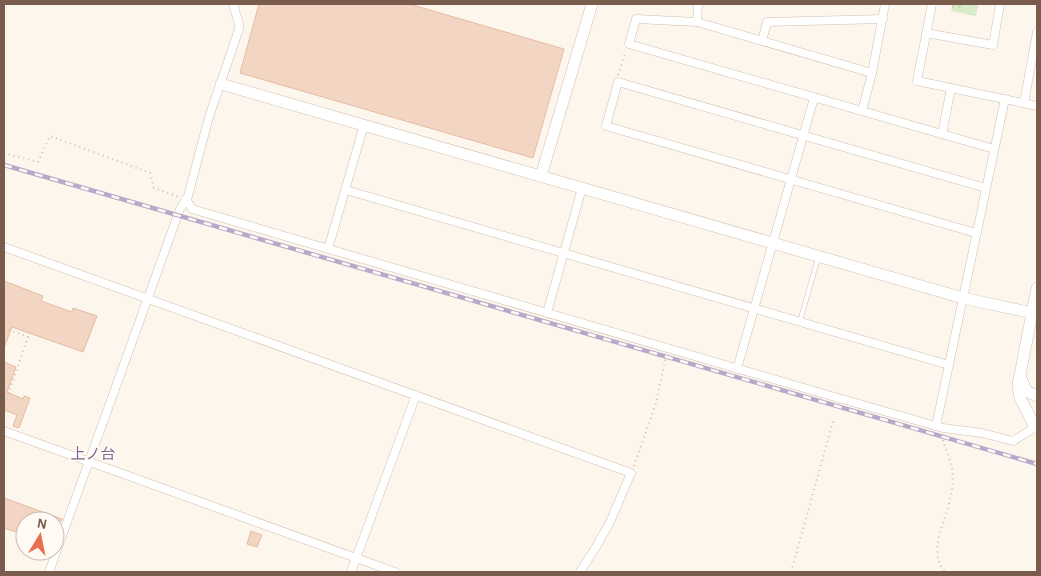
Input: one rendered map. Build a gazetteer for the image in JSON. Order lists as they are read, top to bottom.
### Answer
{
  "districts": ["上ノ台"],
  "north": "top"
}
